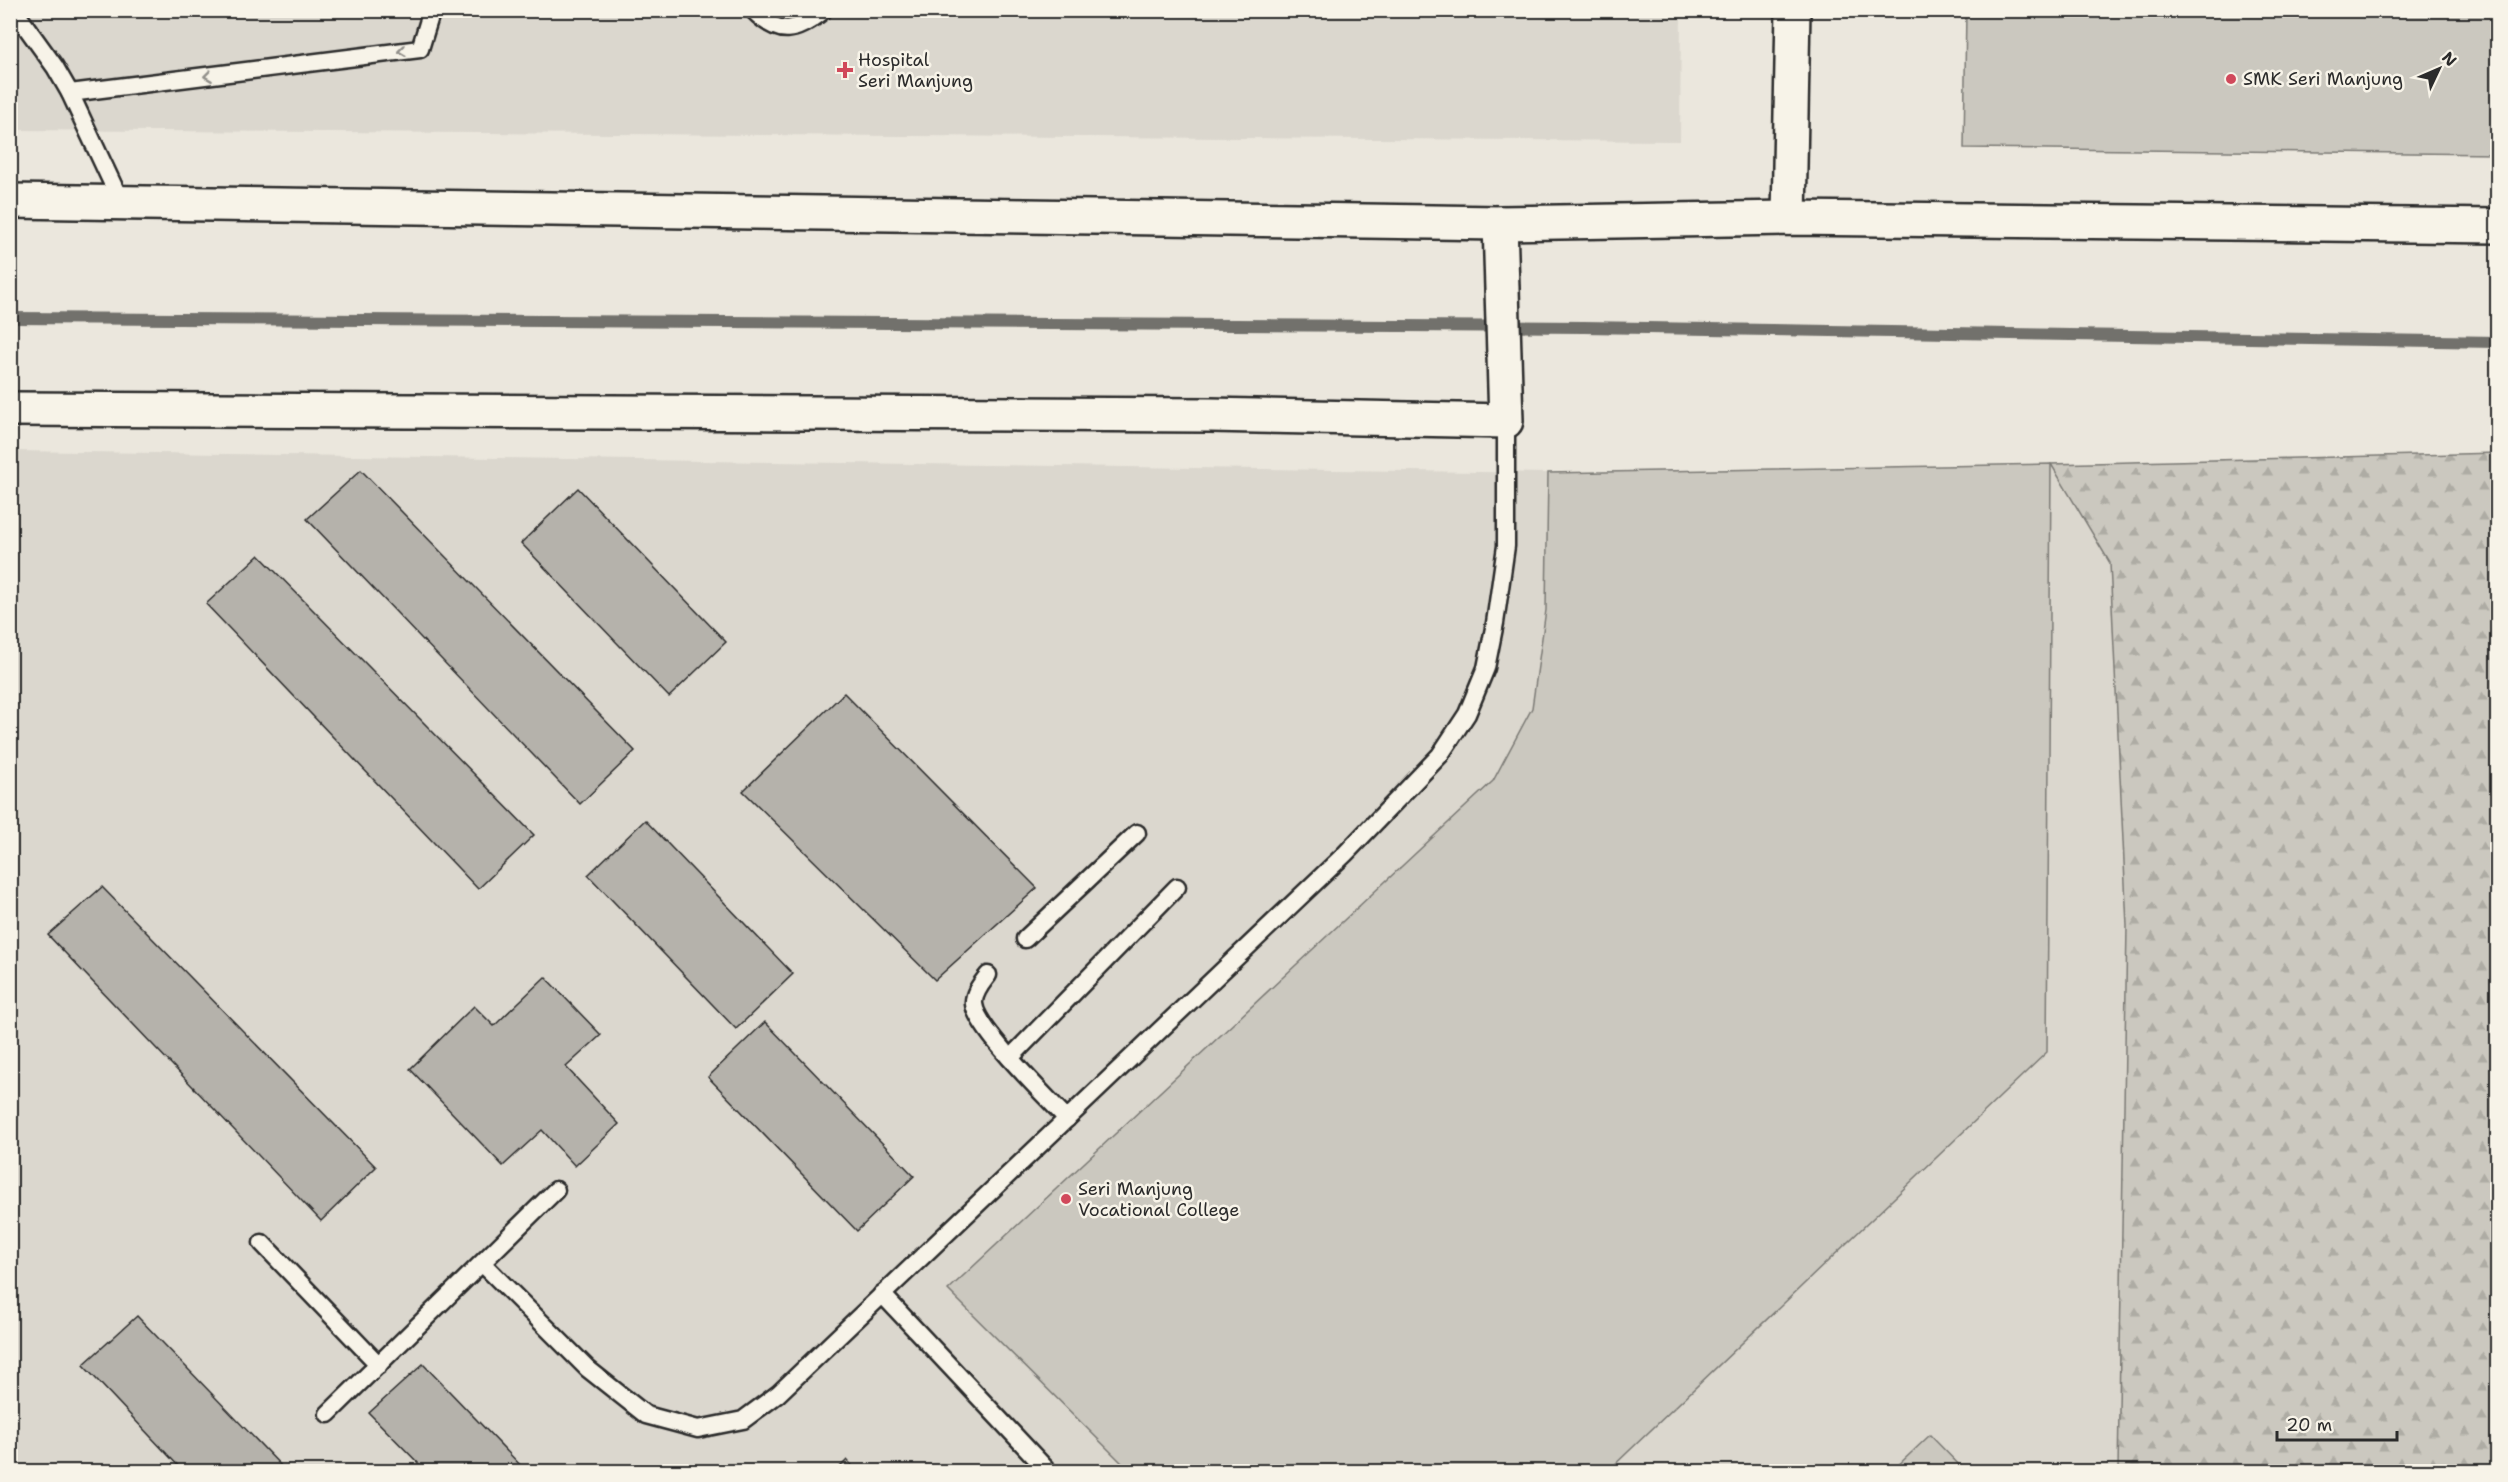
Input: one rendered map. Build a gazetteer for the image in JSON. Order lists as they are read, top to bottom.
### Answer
{
  "places": {
    "health": ["Hospital Seri Manjung"],
    "other": ["SMK Seri Manjung", "Seri Manjung Vocational College"]
  },
  "scale_bar": "20 m",
  "north": "top right"
}
